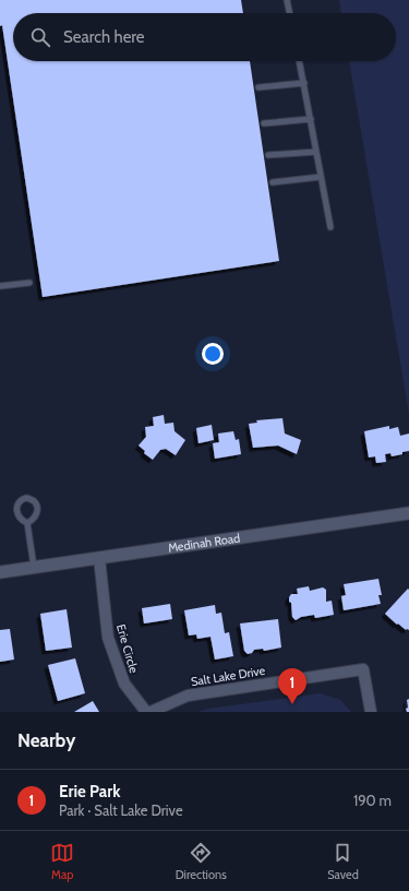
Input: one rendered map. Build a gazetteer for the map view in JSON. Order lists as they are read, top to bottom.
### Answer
{
  "streets": {
    "street": ["Medinah Road", "Erie Circle", "Salt Lake Drive"]
  },
  "crossings": [
    ["Medinah Road", "Erie Circle"]
  ],
  "page": {
    "search": "Search here",
    "pins": "1",
    "heading": "Nearby",
    "list": [
      {
        "mark": "1",
        "name": "Erie Park",
        "note": "Park · Salt Lake Drive",
        "value": "190 m"
      }
    ],
    "nav": ["Map", "Directions", "Saved"]
  }
}
